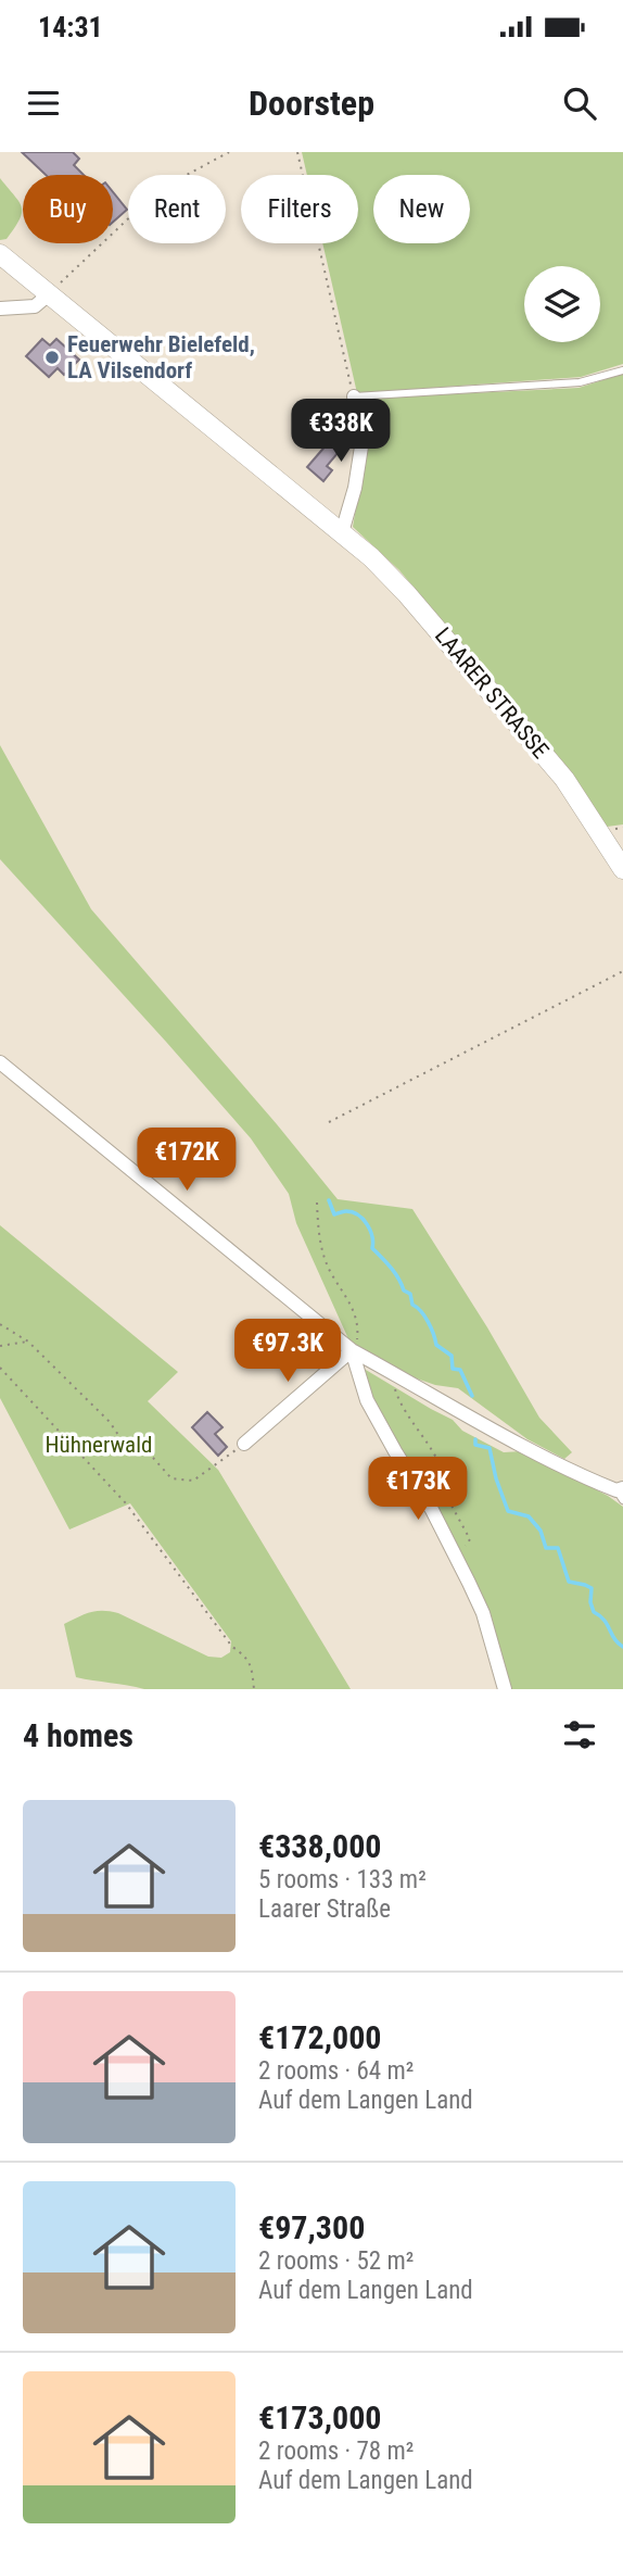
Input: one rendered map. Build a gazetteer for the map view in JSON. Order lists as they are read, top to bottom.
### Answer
{
  "streets": {
    "street": ["LAARER STRASSE"]
  },
  "parks": ["Hühnerwald"],
  "places": ["Feuerwehr Bielefeld, LA Vilsendorf"],
  "page": {
    "status": "14:31",
    "header": "Doorstep",
    "chip": [
      "Buy",
      "Rent",
      "Filters",
      "New"
    ],
    "price": [
      "€338K",
      "€172K",
      "€97.3K",
      "€173K"
    ],
    "heading": "4 homes",
    "list": [
      {
        "name": "€338,000",
        "note": "5 rooms · 133 m² · Laarer Straße"
      },
      {
        "name": "€172,000",
        "note": "2 rooms · 64 m² · Auf dem Langen Land"
      },
      {
        "name": "€97,300",
        "note": "2 rooms · 52 m² · Auf dem Langen Land"
      },
      {
        "name": "€173,000",
        "note": "2 rooms · 78 m² · Auf dem Langen Land"
      }
    ]
  }
}
